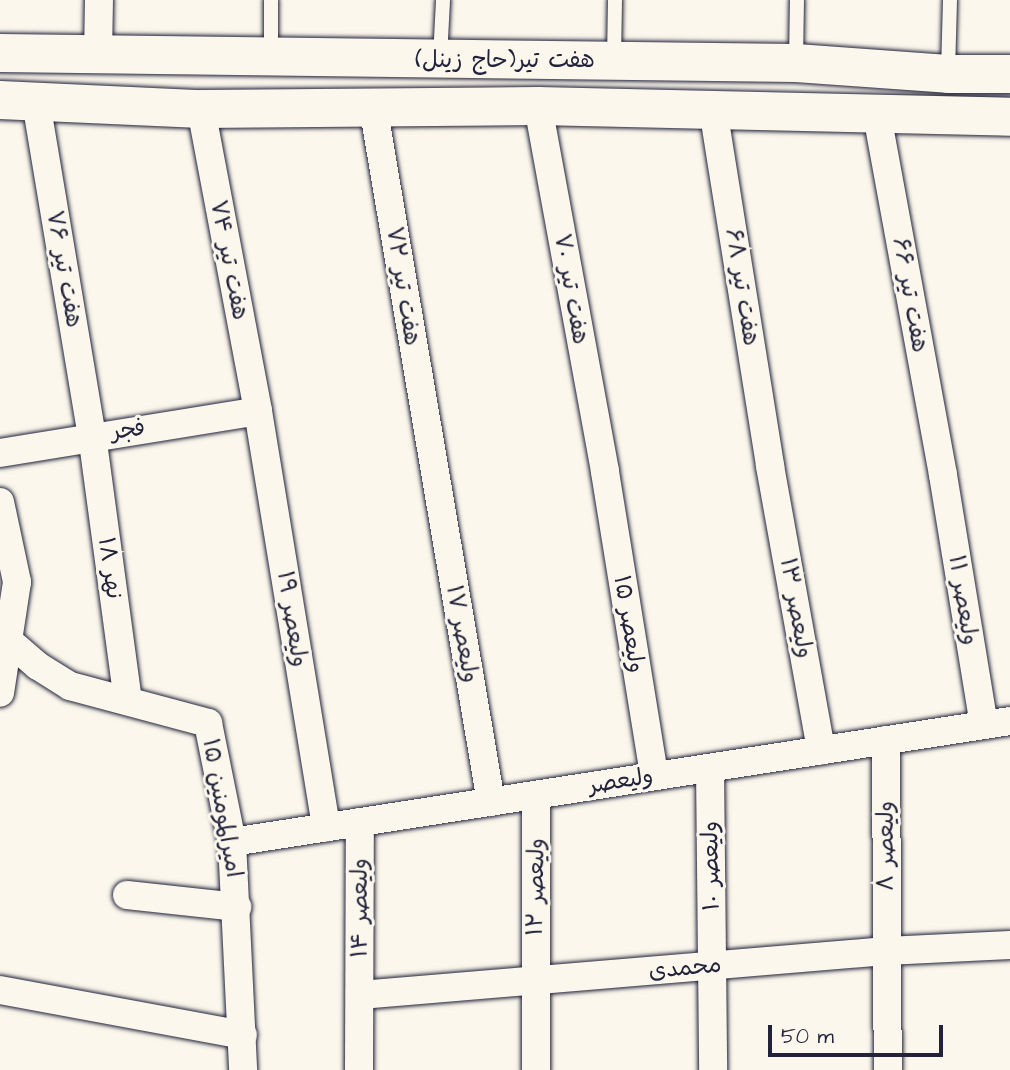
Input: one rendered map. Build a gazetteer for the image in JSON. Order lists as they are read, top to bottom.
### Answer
{
  "streets": {
    "main road": ["هفت تیر(حاج زینل)"],
    "street": [
      "هفت تیر ۷۴",
      "هفت تیر ۷۶",
      "هفت تیر ۷۲",
      "هفت تیر ۶۸",
      "هفت تیر ۷۰",
      "هفت تیر ۶۶",
      "فجر",
      "نهر ۱۸",
      "ولیعصر ۱۱",
      "ولیعصر ۱۳",
      "ولیعصر ۱۹",
      "ولیعصر ۱۵",
      "ولیعصر ۱۷",
      "ولیعصر",
      "امیرالمومنین ۱۵",
      "ولیعصر ۸",
      "ولیعصر ۱۰",
      "ولیعصر ۱۲",
      "ولیعصر ۱۴",
      "محمدی"
    ]
  },
  "crossings": [
    ["هفت تیر(حاج زینل)", "هفت تیر ۷۴"],
    ["هفت تیر(حاج زینل)", "هفت تیر ۷۶"],
    ["هفت تیر(حاج زینل)", "هفت تیر ۷۲"],
    ["هفت تیر(حاج زینل)", "هفت تیر ۶۸"],
    ["هفت تیر(حاج زینل)", "هفت تیر ۷۰"],
    ["هفت تیر(حاج زینل)", "هفت تیر ۶۶"],
    ["هفت تیر ۷۴", "فجر"],
    ["هفت تیر ۷۴", "ولیعصر ۱۹"],
    ["هفت تیر ۷۶", "فجر"],
    ["هفت تیر ۷۶", "نهر ۱۸"],
    ["هفت تیر ۷۲", "ولیعصر ۱۷"],
    ["هفت تیر ۶۸", "ولیعصر ۱۳"],
    ["هفت تیر ۷۰", "ولیعصر ۱۵"],
    ["هفت تیر ۶۶", "ولیعصر ۱۱"],
    ["فجر", "نهر ۱۸"],
    ["فجر", "ولیعصر ۱۹"],
    ["نهر ۱۸", "امیرالمومنین ۱۵"],
    ["ولیعصر ۱۱", "ولیعصر"],
    ["ولیعصر ۱۳", "ولیعصر"],
    ["ولیعصر ۱۹", "ولیعصر"],
    ["ولیعصر ۱۵", "ولیعصر"],
    ["ولیعصر ۱۷", "ولیعصر"],
    ["ولیعصر", "امیرالمومنین ۱۵"],
    ["ولیعصر", "ولیعصر ۸"],
    ["ولیعصر", "ولیعصر ۱۰"],
    ["ولیعصر", "ولیعصر ۱۲"],
    ["ولیعصر", "ولیعصر ۱۴"],
    ["ولیعصر ۸", "محمدی"],
    ["ولیعصر ۱۰", "محمدی"],
    ["ولیعصر ۱۲", "محمدی"],
    ["ولیعصر ۱۴", "محمدی"]
  ],
  "scale_bar": "50 m"
}
